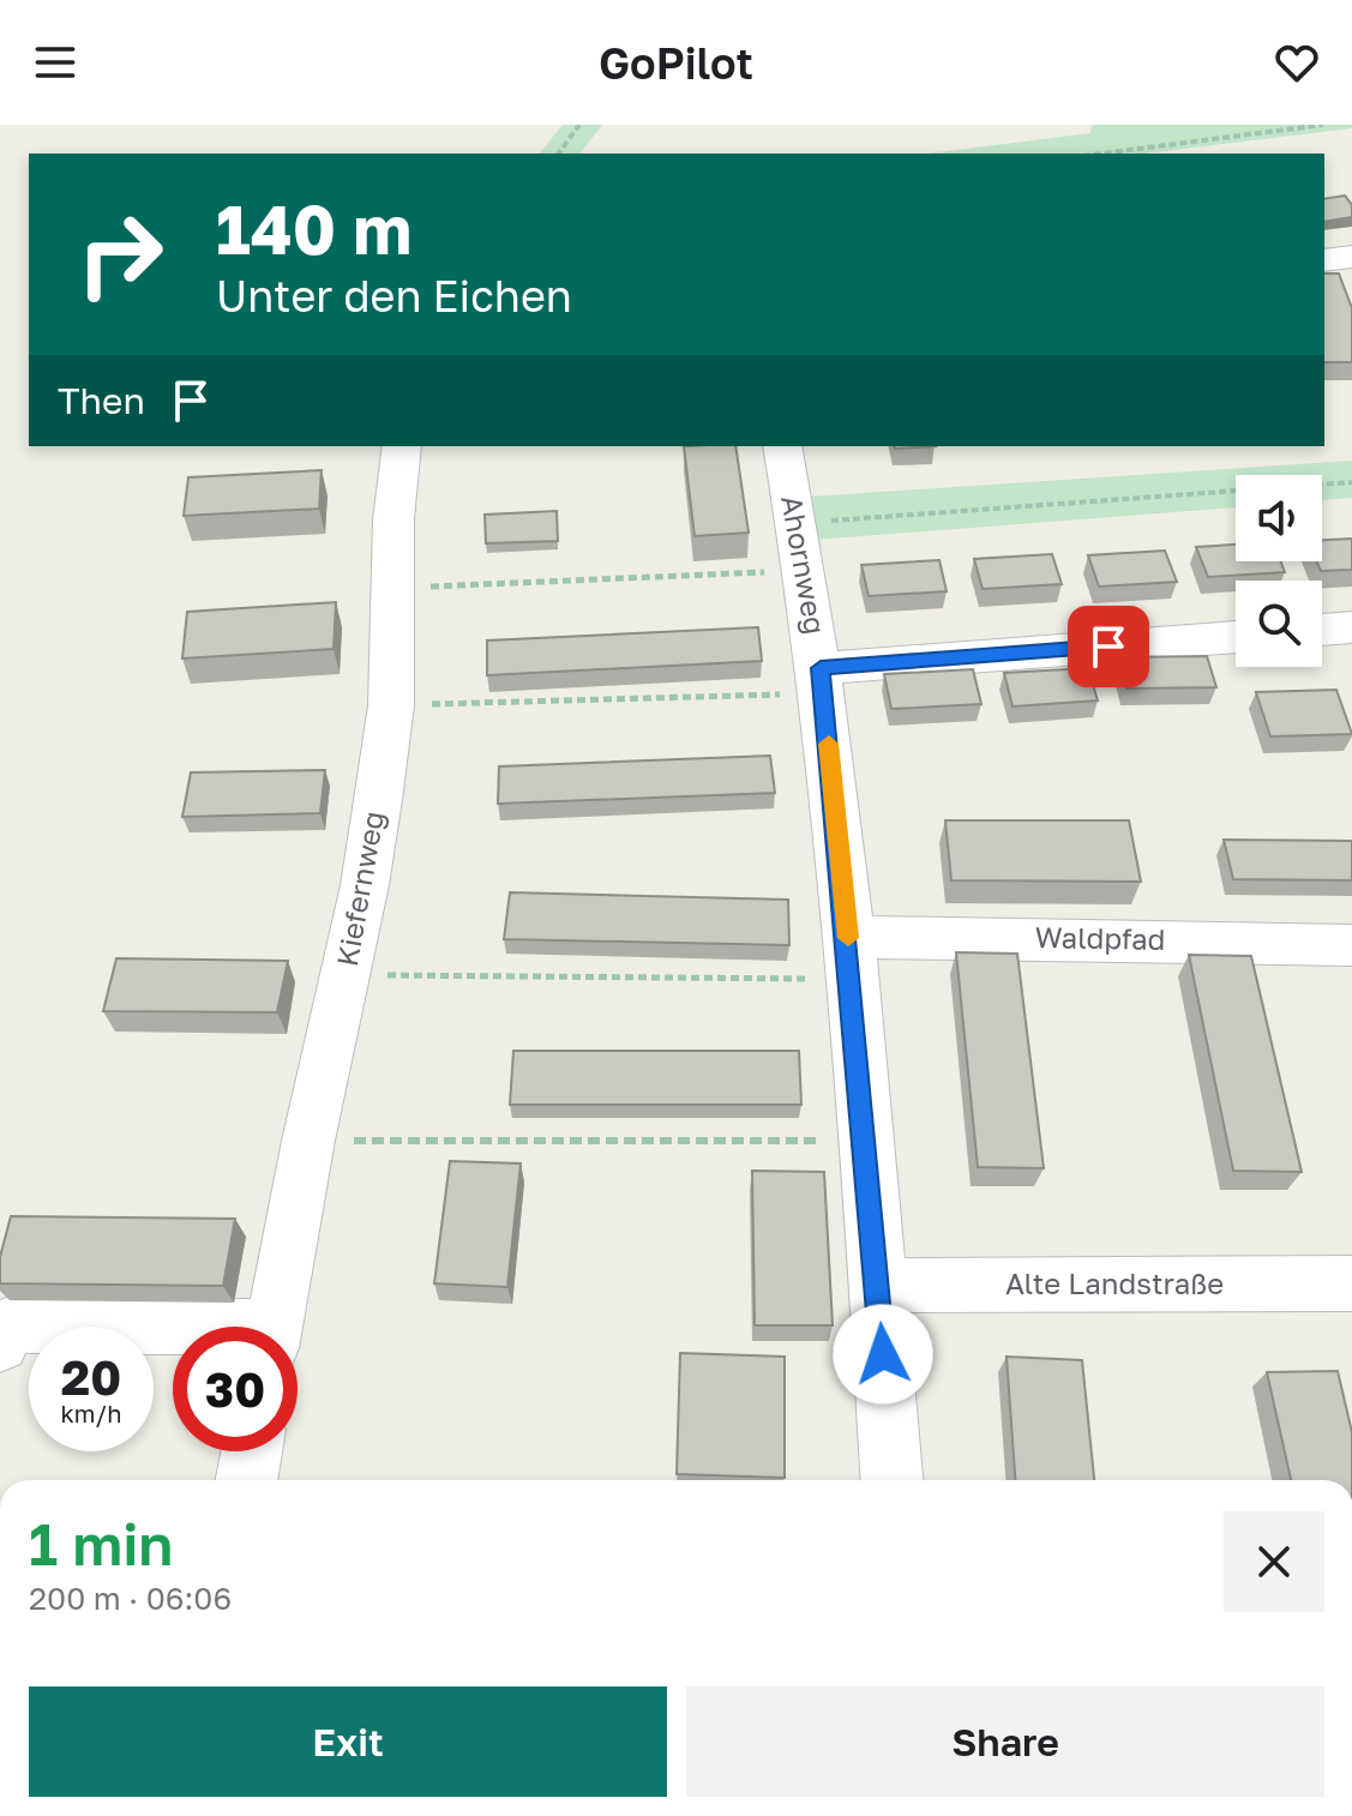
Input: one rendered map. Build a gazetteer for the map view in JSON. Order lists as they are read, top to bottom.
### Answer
{
  "streets": {
    "street": [
      "Ahornweg",
      "Kiefernweg",
      "Waldpfad",
      "Alte Landstraße"
    ]
  },
  "crossings": [
    ["Ahornweg", "Waldpfad"],
    ["Ahornweg", "Alte Landstraße"]
  ],
  "page": {
    "header": "GoPilot",
    "turn": ["140 m", "Unter den Eichen"],
    "then": "Then",
    "speed": "20 km/h",
    "limit": "30",
    "heading": ["1 min", "200 m · 06:06"],
    "buttons": ["Exit", "Share"]
  }
}
